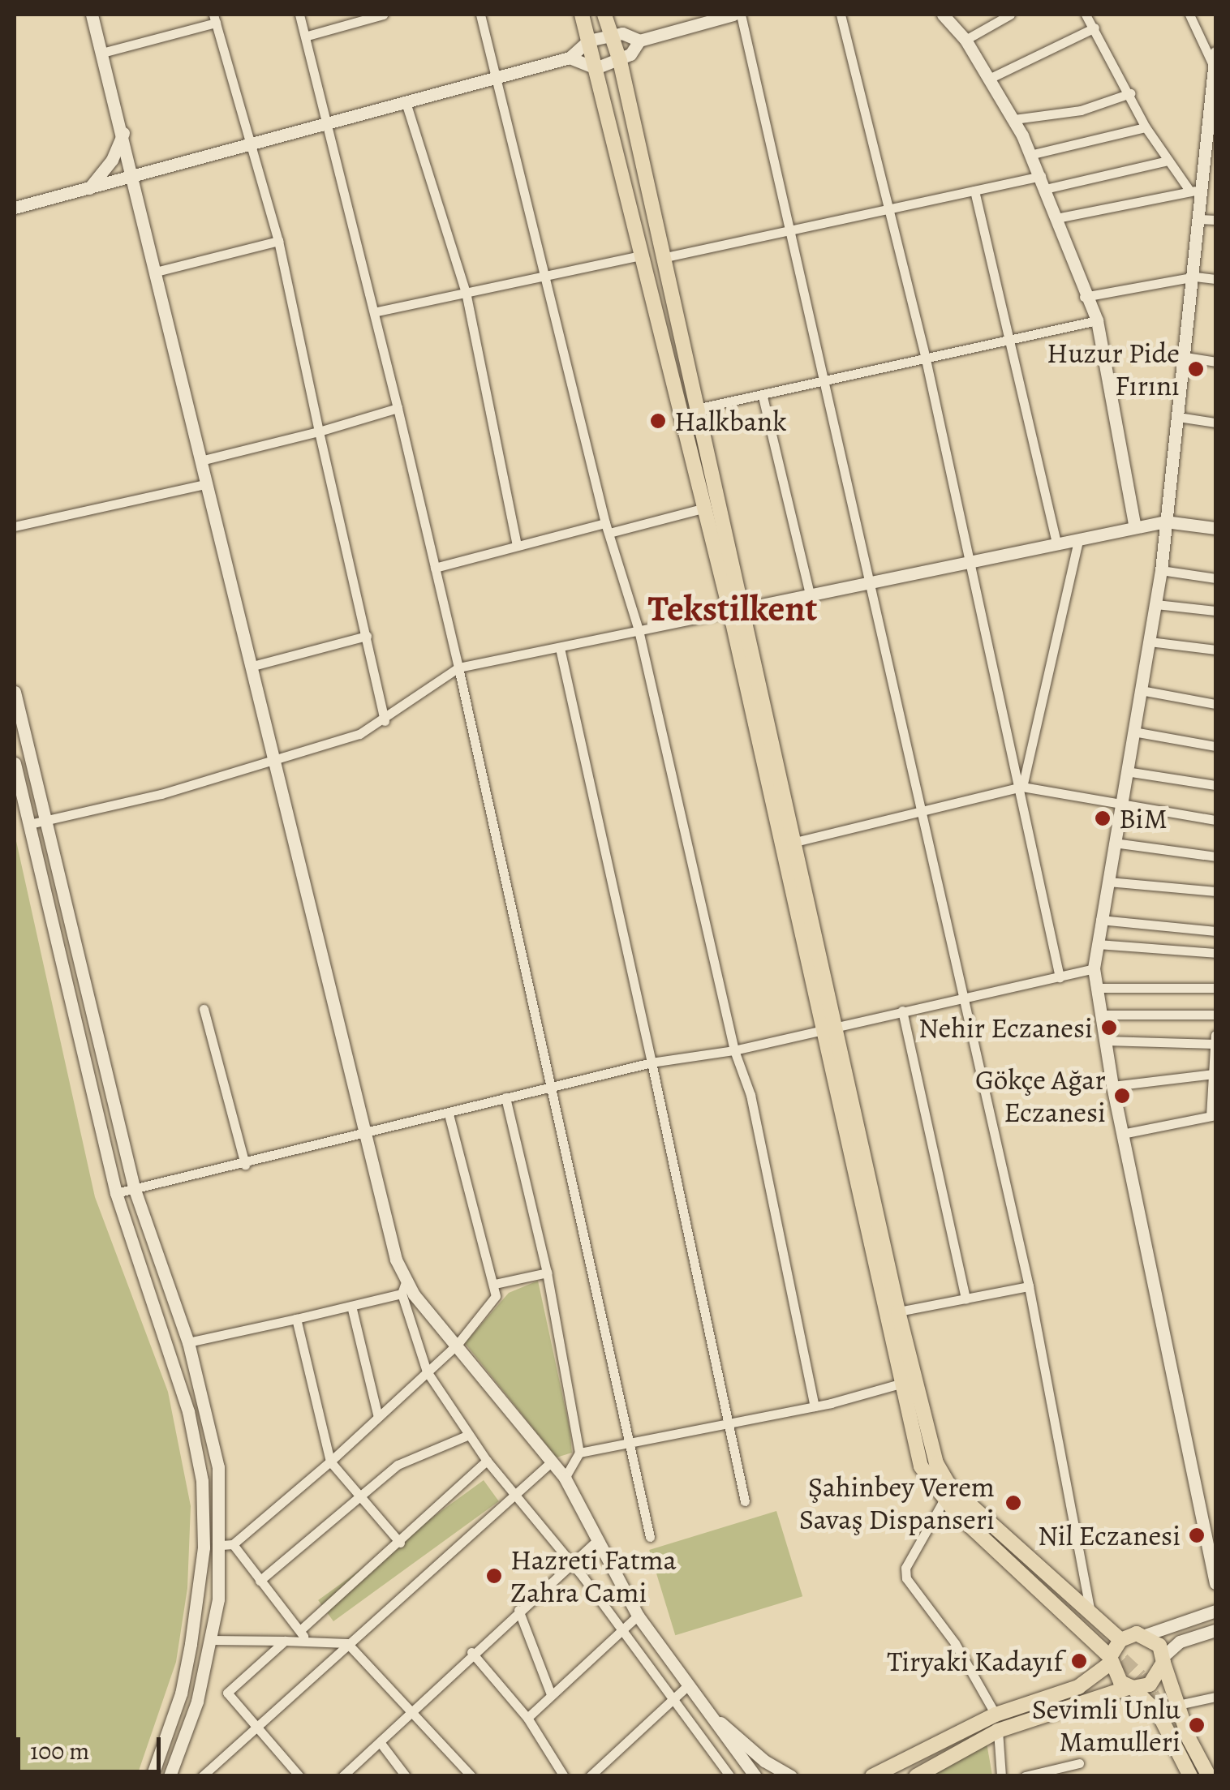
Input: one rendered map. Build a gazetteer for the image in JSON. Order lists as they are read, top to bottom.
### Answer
{
  "districts": ["Tekstilkent"],
  "places": [
    "Huzur Pide Fırını",
    "Halkbank",
    "BiM",
    "Nehir Eczanesi",
    "Gökçe Ağar Eczanesi",
    "Şahinbey Verem Savaş Dispanseri",
    "Nil Eczanesi",
    "Hazreti Fatma Zahra Cami",
    "Tiryaki Kadayıf",
    "Sevimli Unlu Mamulleri"
  ],
  "scale_bar": "100 m"
}
